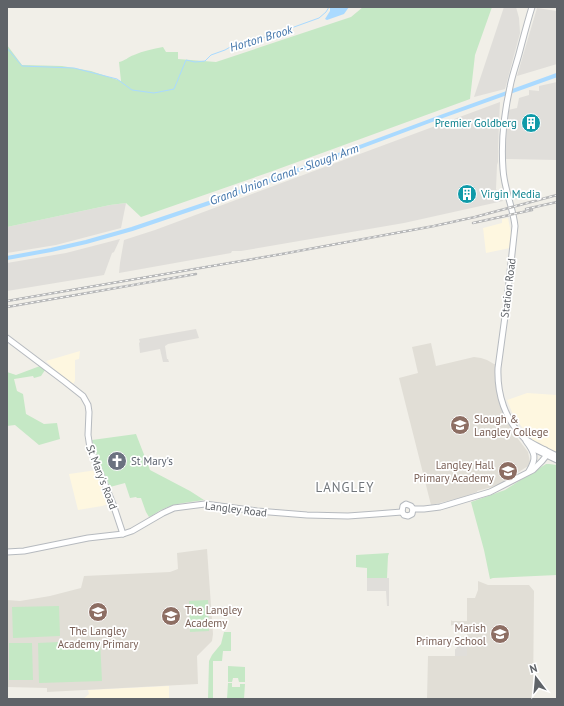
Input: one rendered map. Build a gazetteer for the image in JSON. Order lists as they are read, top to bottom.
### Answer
{
  "streets": {
    "street": ["Station Road", "St Mary's Road", "Langley Road"]
  },
  "crossings": [
    ["St Mary's Road", "Langley Road"]
  ],
  "districts": ["LANGLEY"],
  "water": ["Horton Brook", "Grand Union Canal - Slough Arm"],
  "places": {
    "building": ["Premier Goldberg", "Virgin Media"],
    "school or university": [
      "Slough & Langley College",
      "Langley Hall Primary Academy",
      "The Langley Academy Primary",
      "The Langley Academy",
      "Marish Primary School"
    ],
    "church": ["St Mary's"]
  },
  "north": "top"
}
